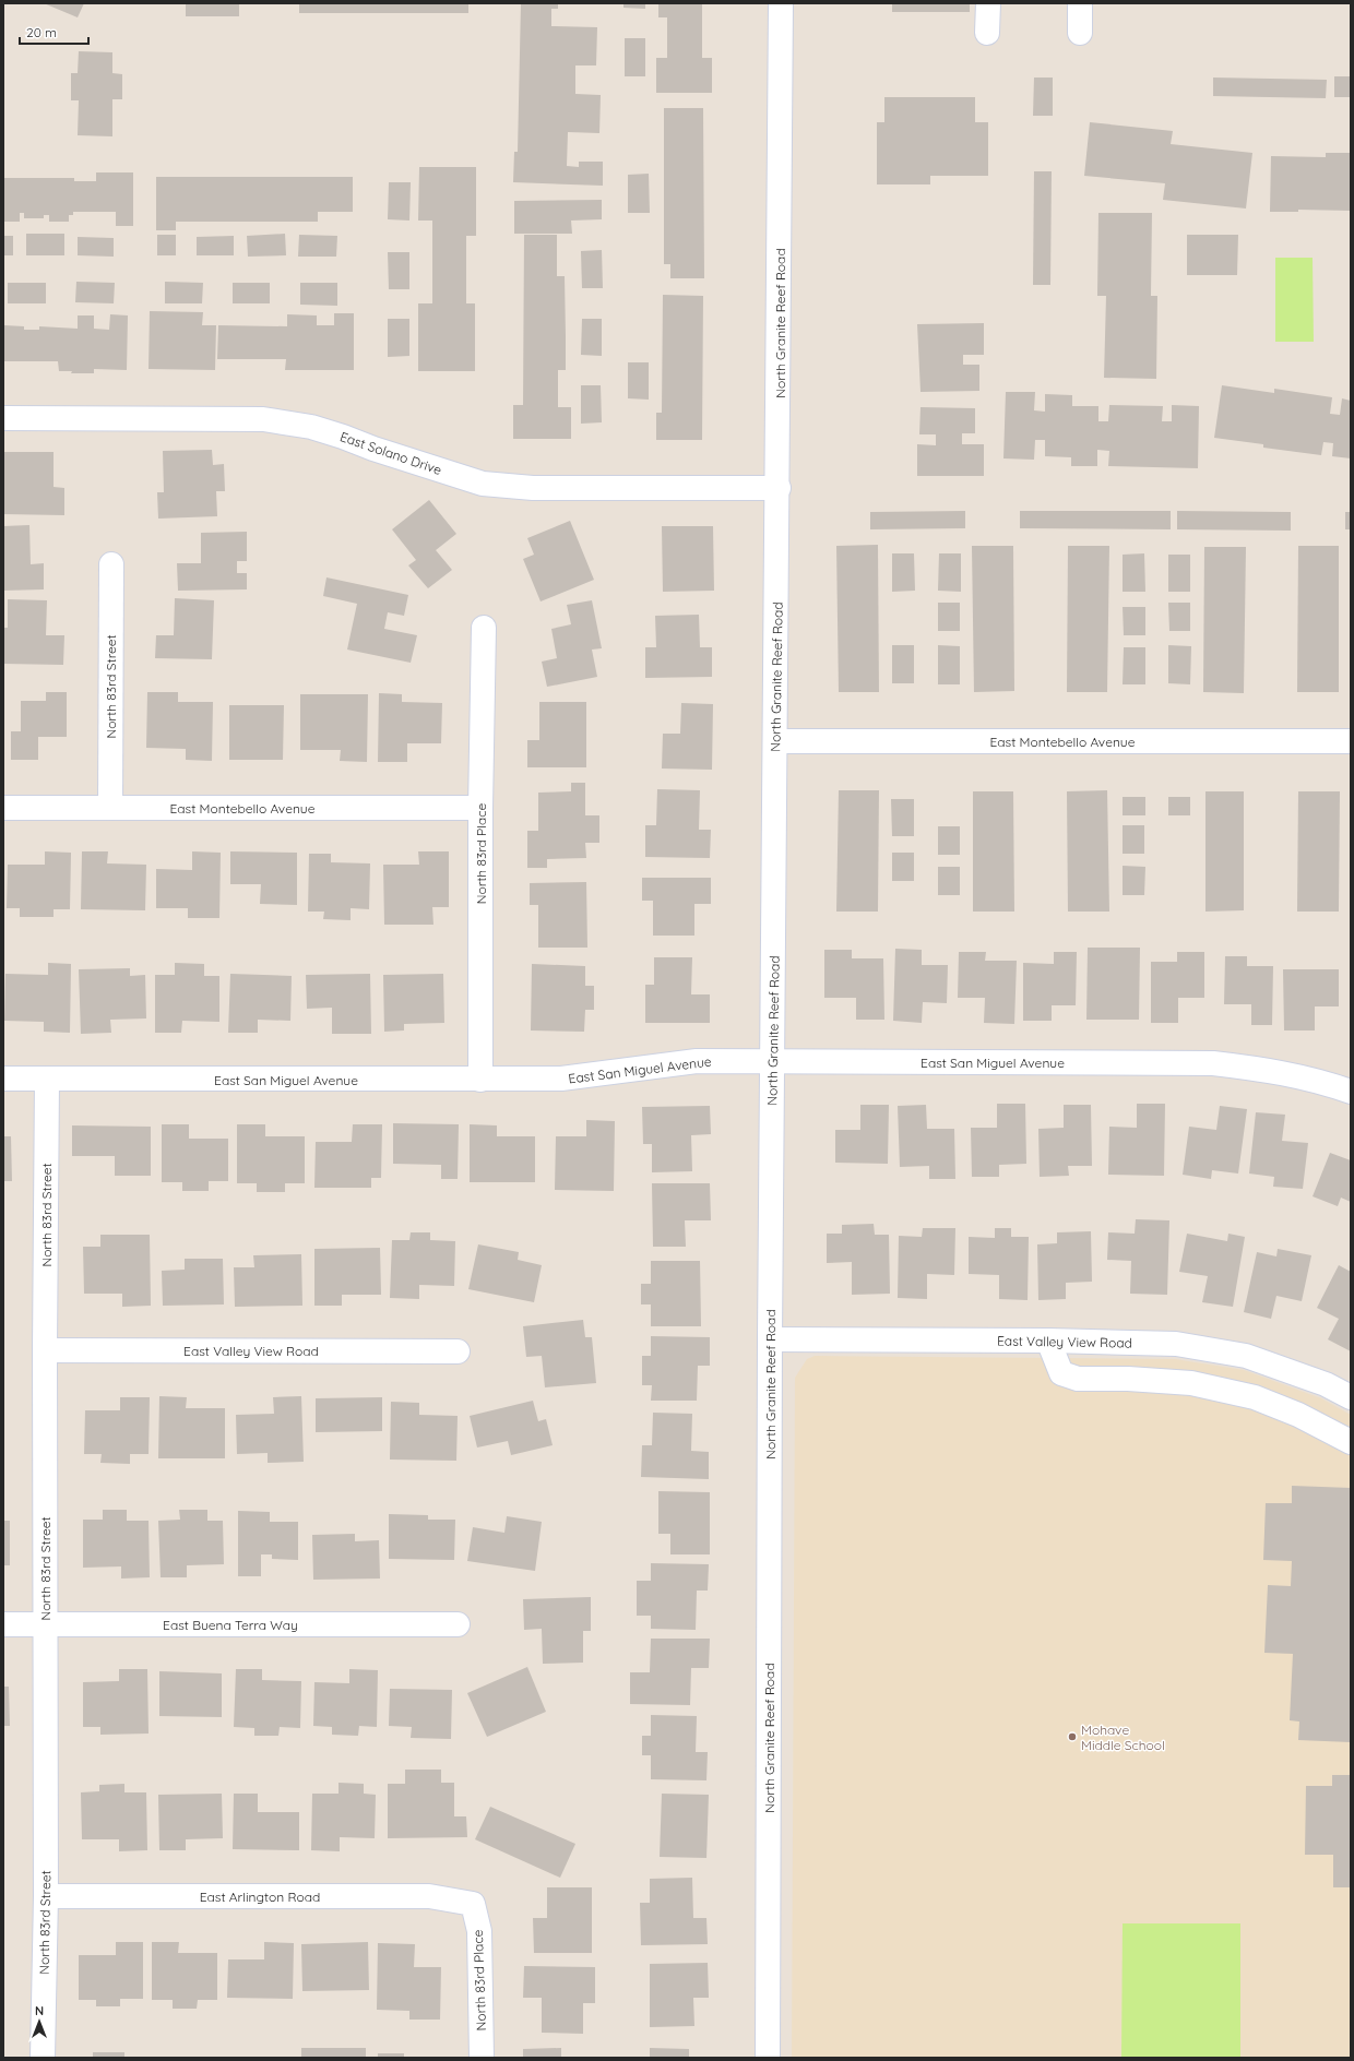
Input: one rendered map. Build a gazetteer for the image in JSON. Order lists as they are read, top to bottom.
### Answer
{
  "streets": {
    "street": [
      "North Granite Reef Road",
      "East Solano Drive",
      "North 83rd Street",
      "East Montebello Avenue",
      "North 83rd Place",
      "East San Miguel Avenue",
      "East Valley View Road",
      "East Buena Terra Way",
      "East Arlington Road"
    ]
  },
  "crossings": [
    ["North Granite Reef Road", "East Solano Drive"],
    ["North Granite Reef Road", "East Montebello Avenue"],
    ["North Granite Reef Road", "East San Miguel Avenue"],
    ["North Granite Reef Road", "East Valley View Road"],
    ["North 83rd Street", "East Montebello Avenue"],
    ["North 83rd Street", "East San Miguel Avenue"],
    ["North 83rd Street", "East Valley View Road"],
    ["North 83rd Street", "East Buena Terra Way"],
    ["North 83rd Street", "East Arlington Road"],
    ["East Montebello Avenue", "North 83rd Place"],
    ["North 83rd Place", "East San Miguel Avenue"],
    ["North 83rd Place", "East Arlington Road"]
  ],
  "places": ["Mohave Middle School"],
  "scale_bar": "20 m",
  "north": "top"
}
